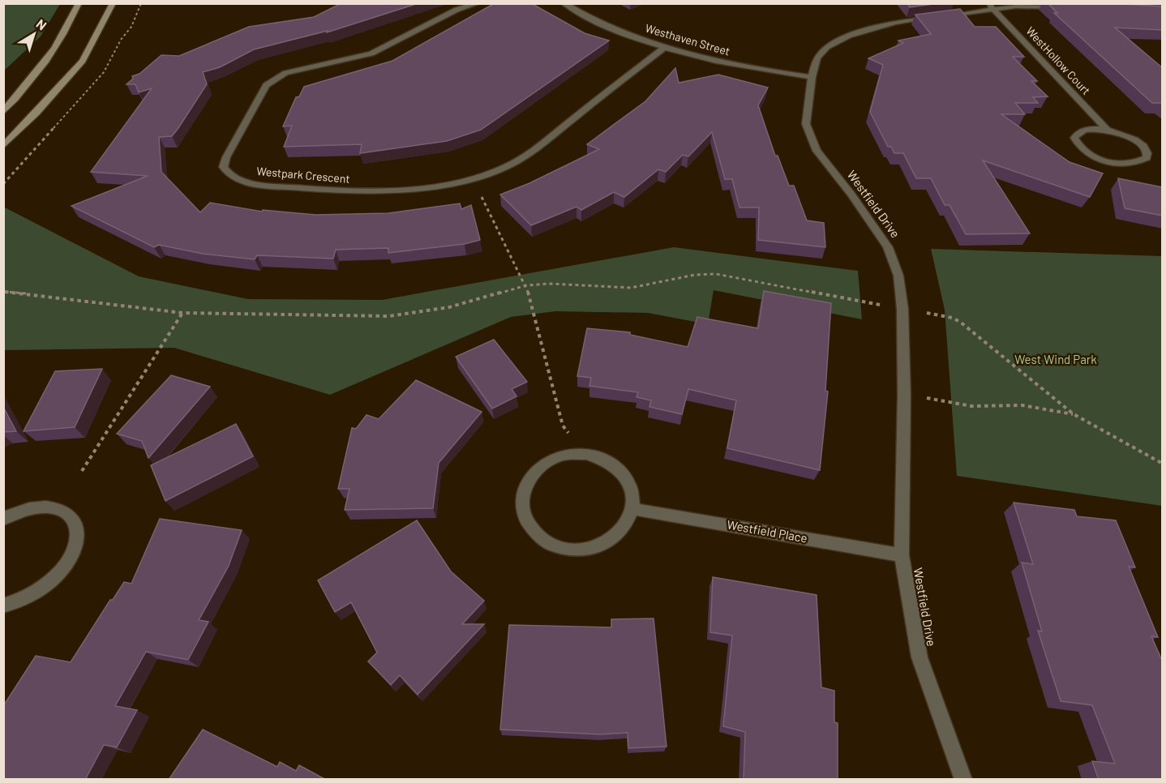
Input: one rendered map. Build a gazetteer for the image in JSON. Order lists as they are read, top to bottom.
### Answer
{
  "streets": {
    "street": [
      "Westhaven Street",
      "WestHollow Court",
      "Westpark Crescent",
      "Westfield Drive",
      "Westfield Place"
    ]
  },
  "crossings": [
    ["Westhaven Street", "Westpark Crescent"],
    ["Westhaven Street", "Westfield Drive"],
    ["WestHollow Court", "Westfield Drive"],
    ["Westfield Drive", "Westfield Place"]
  ],
  "parks": ["West Wind Park"],
  "north": "top right"
}
